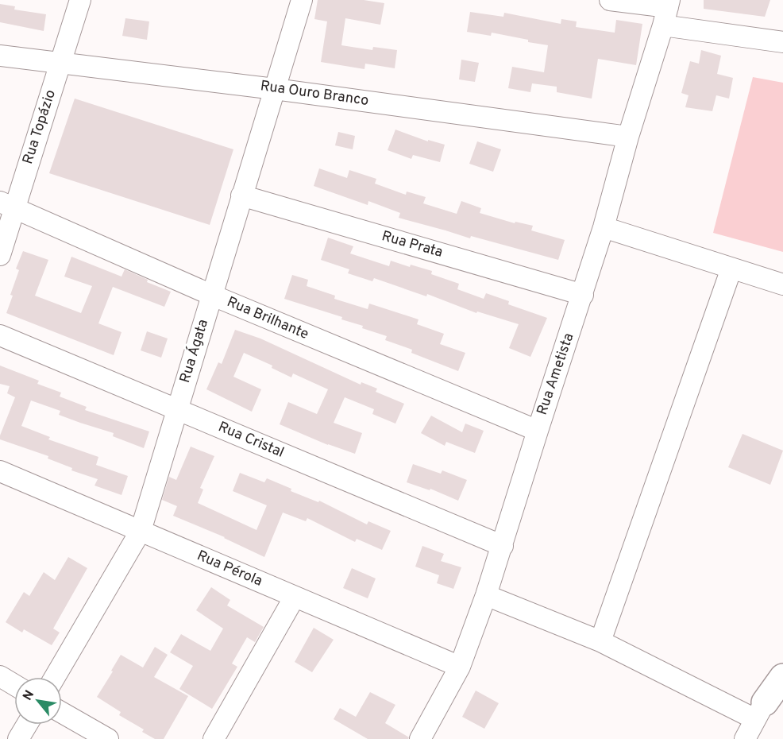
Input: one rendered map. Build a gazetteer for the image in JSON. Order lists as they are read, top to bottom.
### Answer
{
  "streets": {
    "street": [
      "Rua Ouro Branco",
      "Rua Topázio",
      "Rua Prata",
      "Rua Brilhante",
      "Rua Ágata",
      "Rua Ametista",
      "Rua Cristal",
      "Rua Pérola"
    ]
  },
  "crossings": [
    ["Rua Ouro Branco", "Rua Topázio"],
    ["Rua Ouro Branco", "Rua Ágata"],
    ["Rua Ouro Branco", "Rua Ametista"],
    ["Rua Topázio", "Rua Brilhante"],
    ["Rua Prata", "Rua Ágata"],
    ["Rua Prata", "Rua Ametista"],
    ["Rua Brilhante", "Rua Ágata"],
    ["Rua Brilhante", "Rua Ametista"],
    ["Rua Ágata", "Rua Cristal"],
    ["Rua Ágata", "Rua Pérola"],
    ["Rua Ametista", "Rua Cristal"],
    ["Rua Ametista", "Rua Pérola"]
  ],
  "north": "top left"
}
